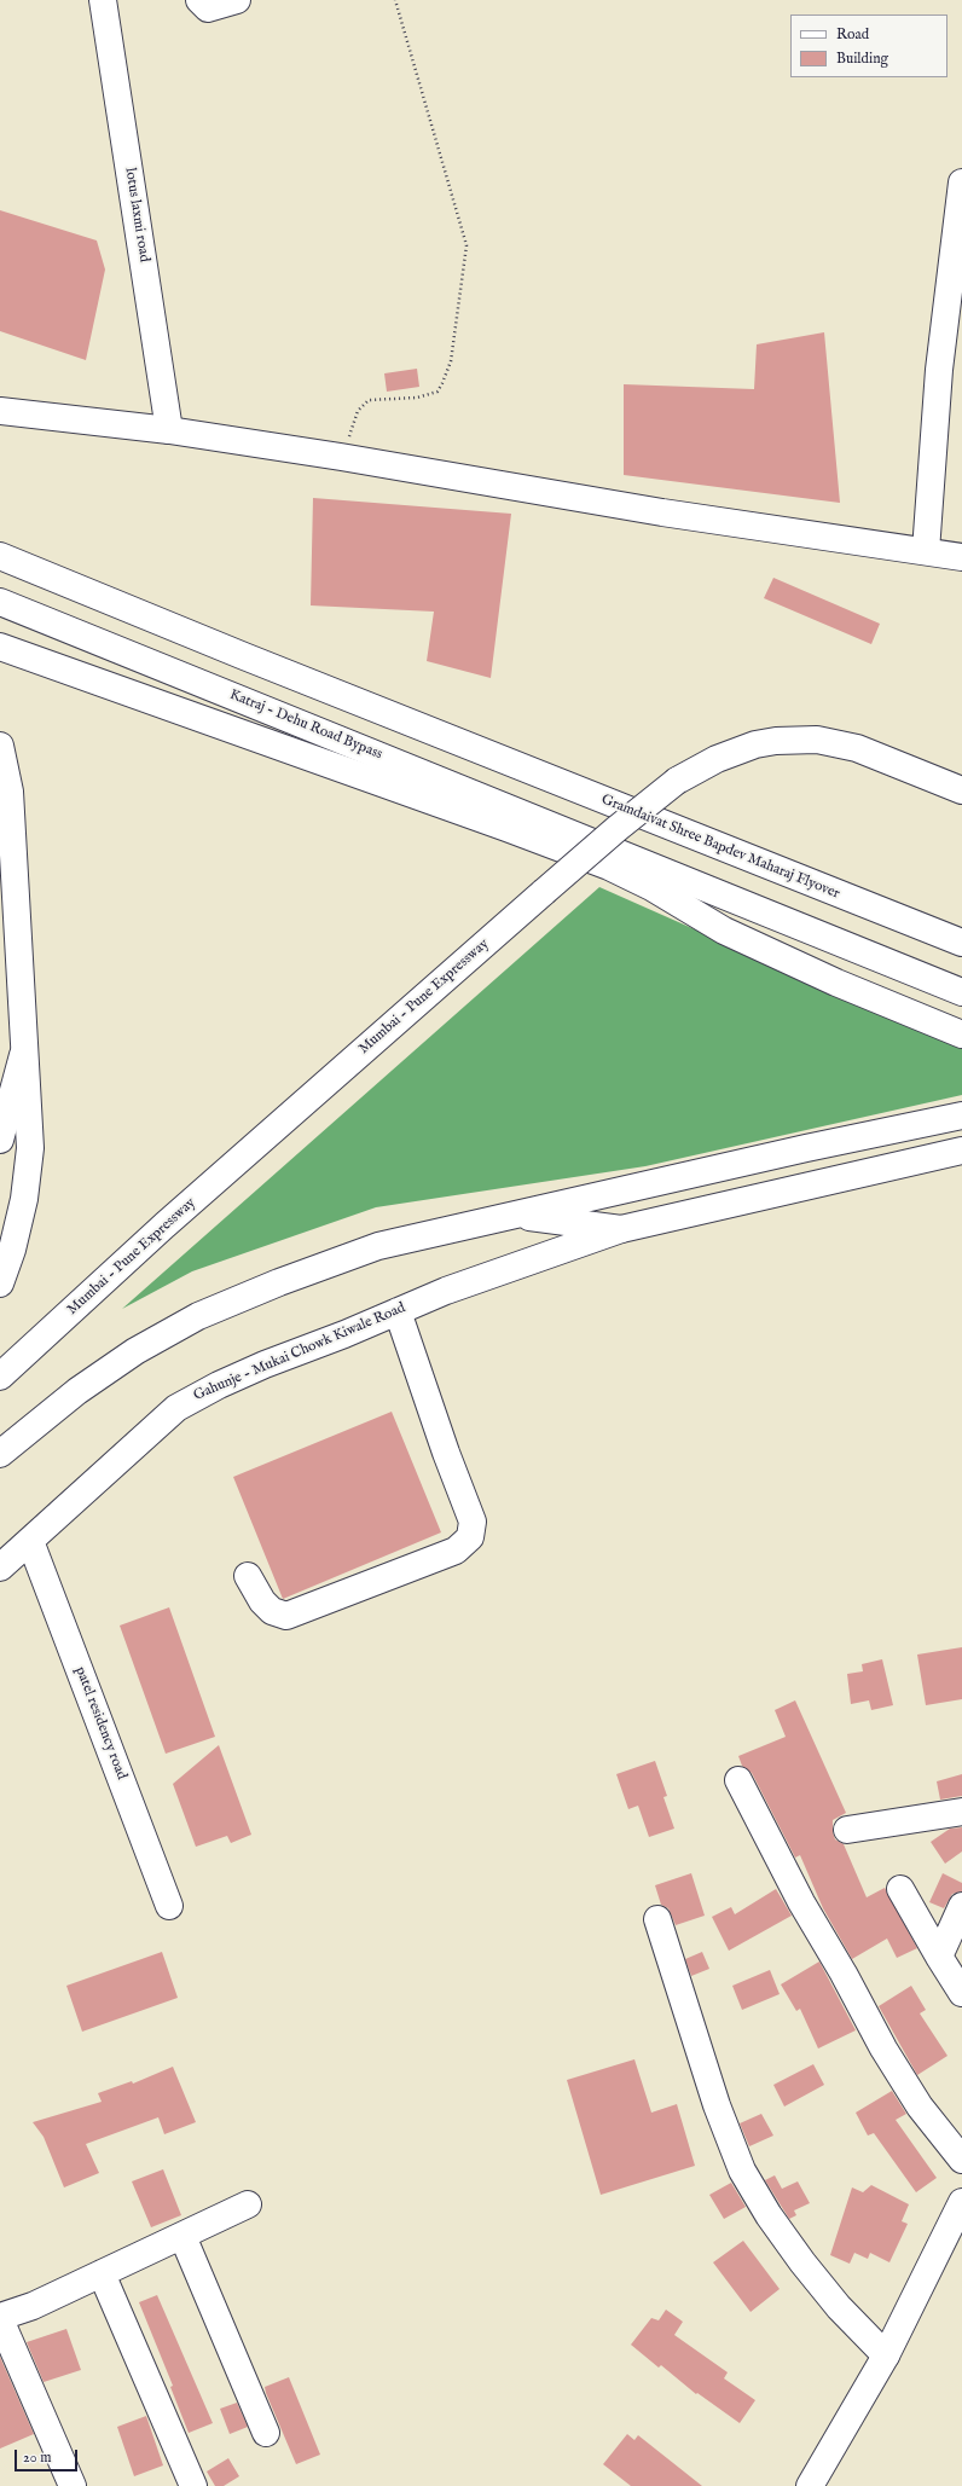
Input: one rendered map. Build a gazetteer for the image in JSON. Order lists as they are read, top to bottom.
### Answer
{
  "streets": {
    "main road": [
      "lotus laxmi road",
      "Katraj - Dehu Road Bypass",
      "Gramdaivat Shree Bapdev Maharaj Flyover",
      "Mumbai - Pune Expressway",
      "Gahunje - Mukai Chowk Kiwale Road",
      "patel residency road"
    ]
  },
  "crossings": [
    ["Gahunje - Mukai Chowk Kiwale Road", "patel residency road"]
  ],
  "legend": ["Road", "Building"],
  "scale_bar": "20 m"
}
